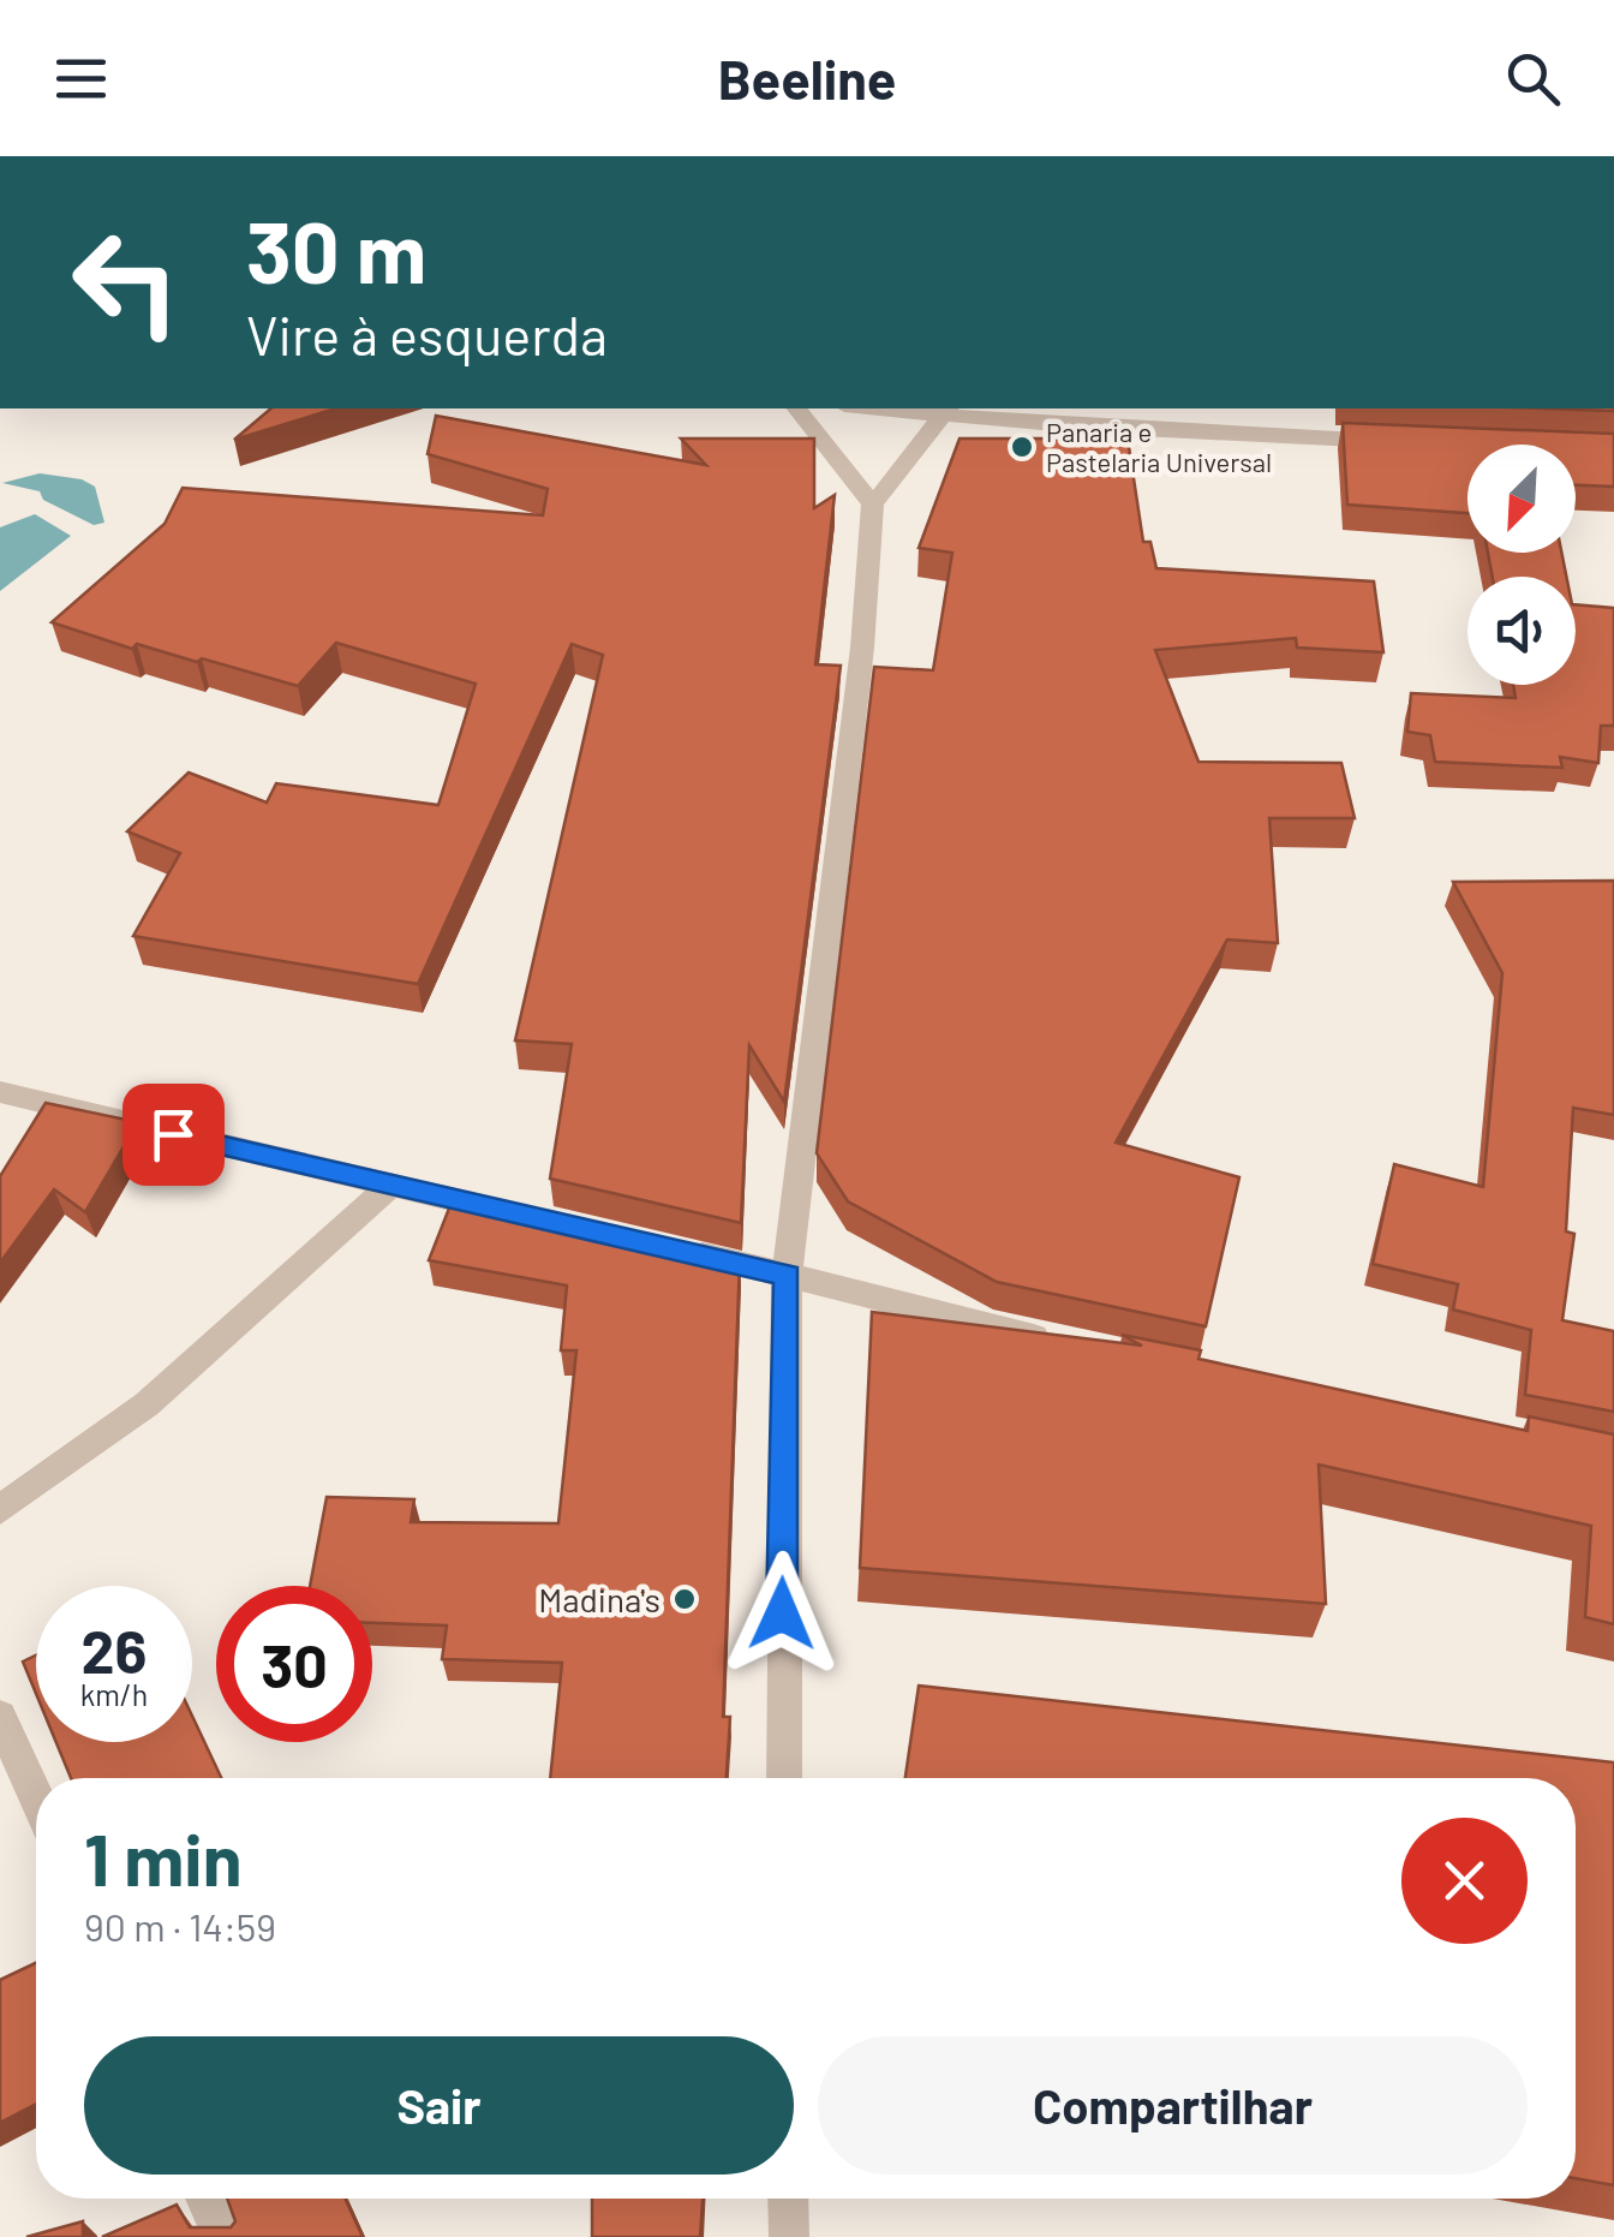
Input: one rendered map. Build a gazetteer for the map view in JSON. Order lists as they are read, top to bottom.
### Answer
{
  "places": ["Panaria e Pastelaria Universal", "Madina's"],
  "north": "bottom left",
  "page": {
    "header": "Beeline",
    "turn": ["30 m", "Vire à esquerda"],
    "speed": "26 km/h",
    "limit": "30",
    "heading": ["1 min", "90 m · 14:59"],
    "buttons": ["Sair", "Compartilhar"]
  }
}
